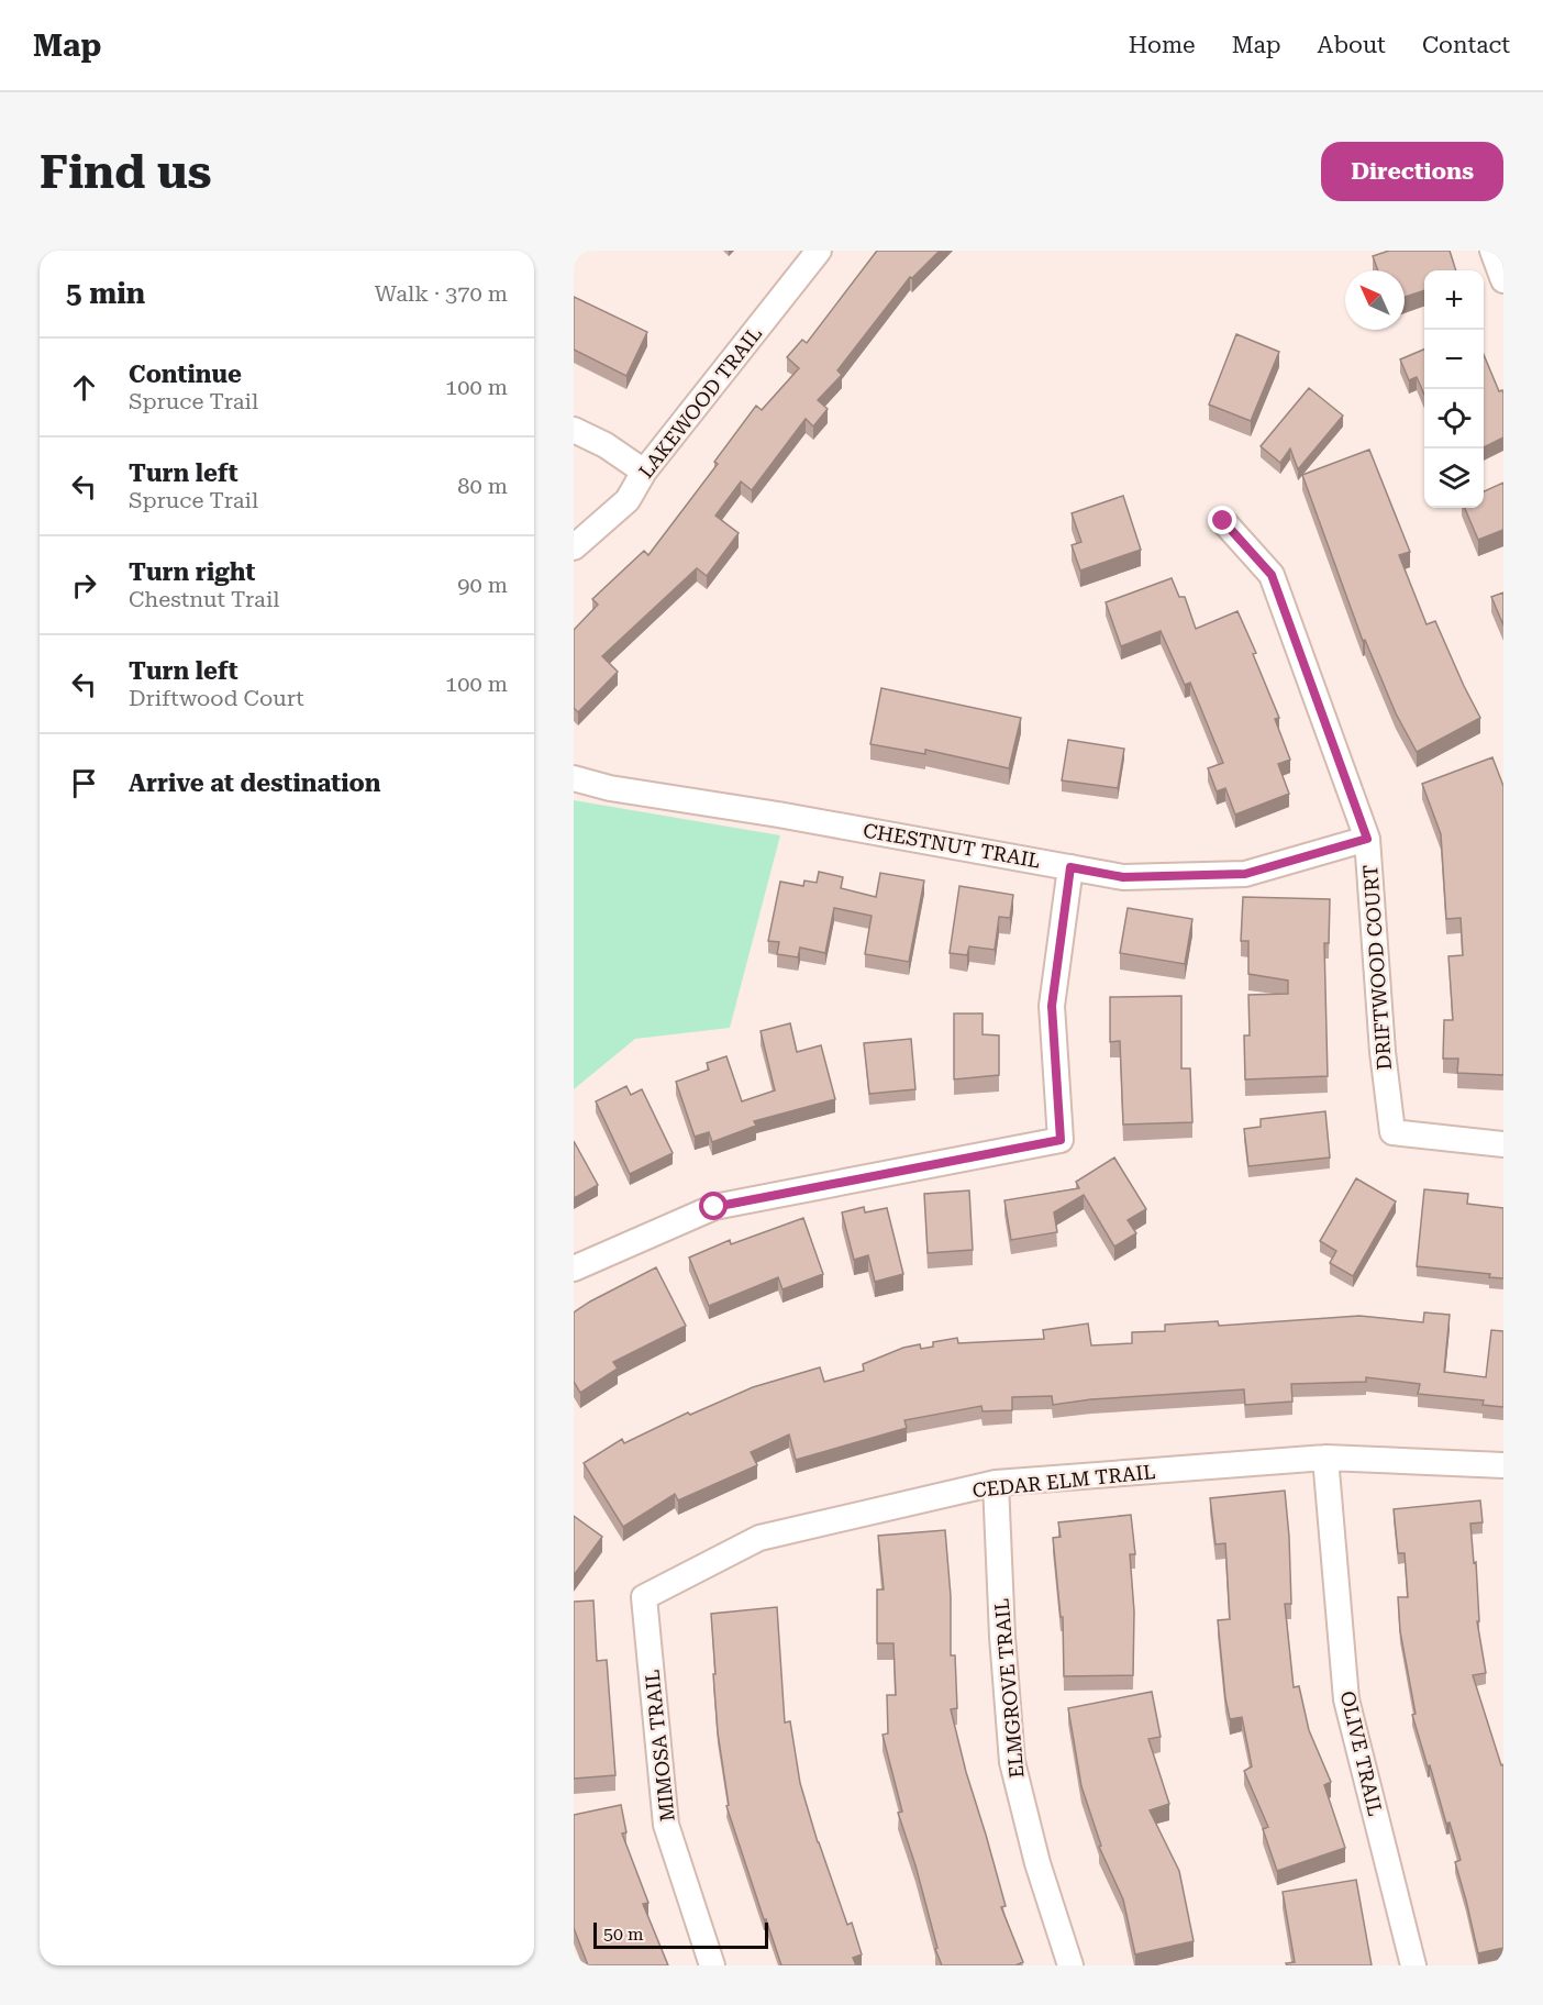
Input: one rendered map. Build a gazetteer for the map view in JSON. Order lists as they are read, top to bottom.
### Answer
{
  "streets": {
    "street": [
      "LAKEWOOD TRAIL",
      "CHESTNUT TRAIL",
      "DRIFTWOOD COURT",
      "CEDAR ELM TRAIL",
      "ELMGROVE TRAIL",
      "MIMOSA TRAIL",
      "OLIVE TRAIL"
    ]
  },
  "crossings": [
    ["CHESTNUT TRAIL", "DRIFTWOOD COURT"],
    ["CEDAR ELM TRAIL", "ELMGROVE TRAIL"],
    ["CEDAR ELM TRAIL", "MIMOSA TRAIL"],
    ["CEDAR ELM TRAIL", "OLIVE TRAIL"]
  ],
  "scale_bar": "50 m",
  "north": "top left",
  "page": {
    "header": "Map",
    "nav": [
      "Home",
      "Map",
      "About",
      "Contact"
    ],
    "buttons": "Directions",
    "title": "Find us",
    "heading": ["5 min", "Walk · 370 m"],
    "map_buttons": ["+", "−"],
    "list": [
      ["Continue", "Spruce Trail", "100 m"],
      ["Turn left", "Spruce Trail", "80 m"],
      ["Turn right", "Chestnut Trail", "90 m"],
      ["Turn left", "Driftwood Court", "100 m"],
      "Arrive at destination"
    ],
    "scale": "50 m"
  }
}
